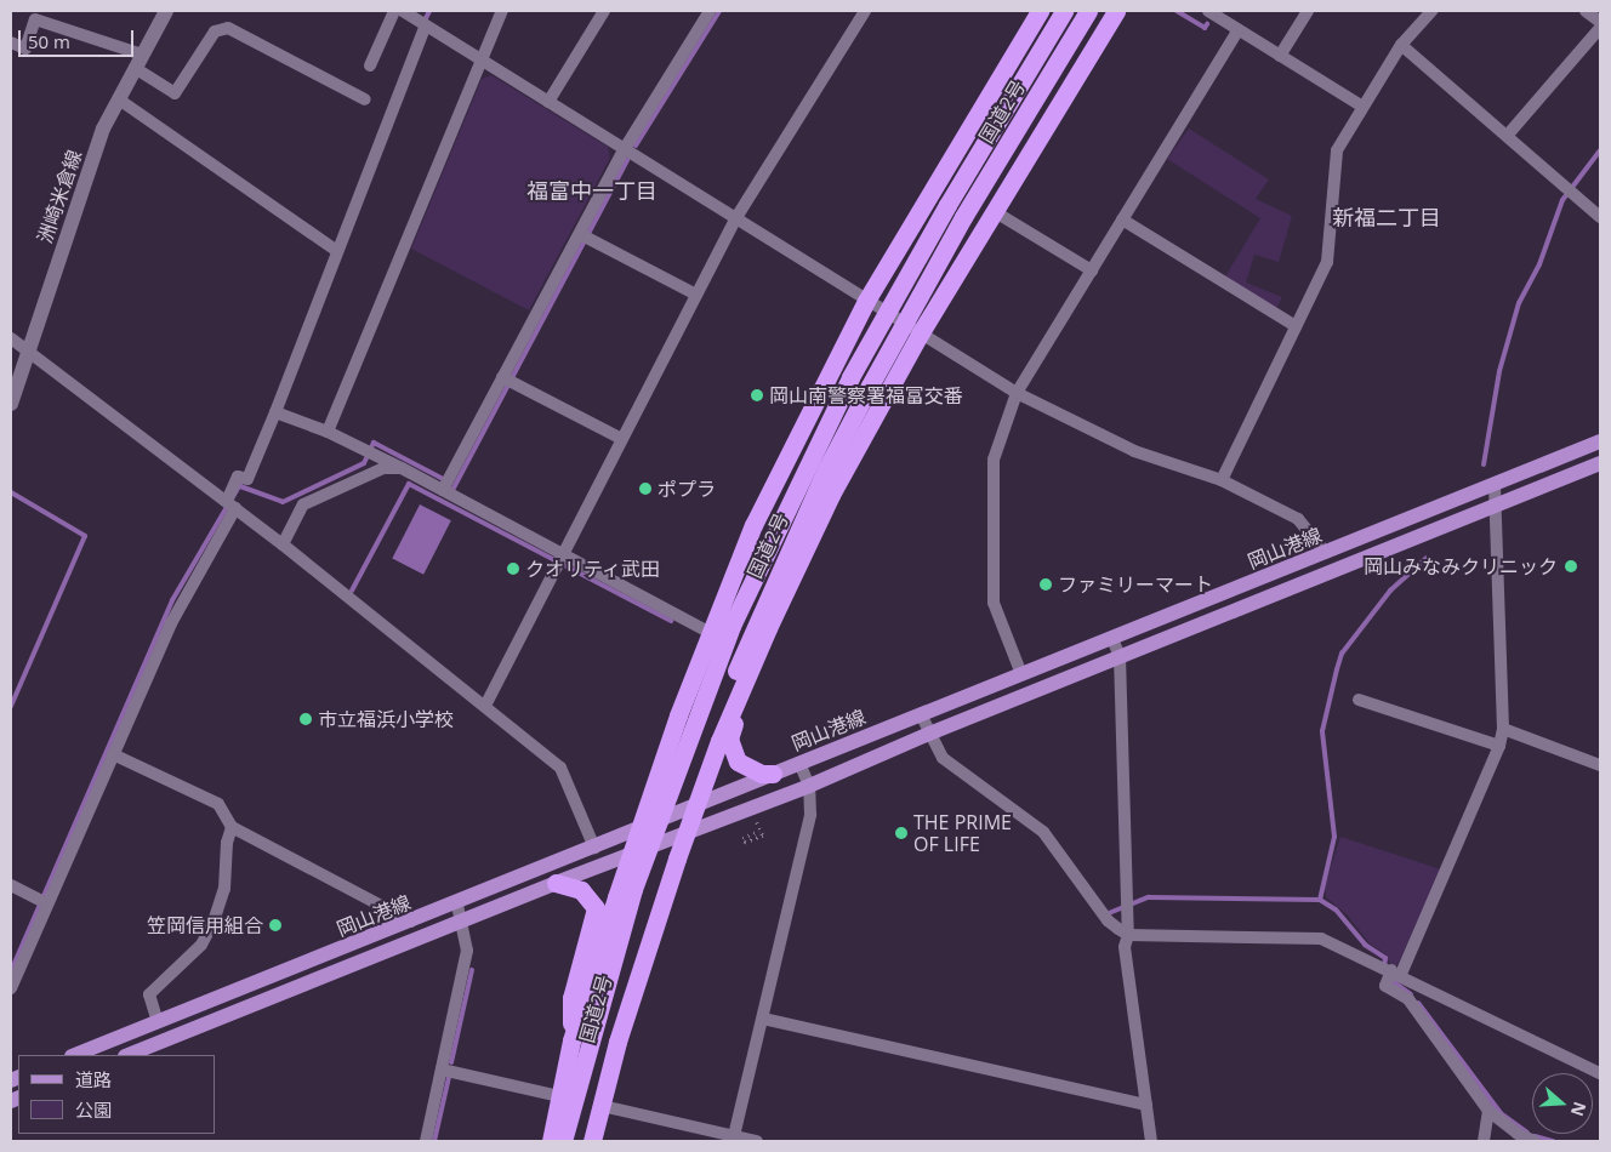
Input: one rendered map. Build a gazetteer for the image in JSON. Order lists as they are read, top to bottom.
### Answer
{
  "streets": {
    "highway": ["国道2号"],
    "main road": ["洲崎米倉線", "岡山港線"]
  },
  "districts": ["福富中一丁目", "新福二丁目"],
  "places": [
    "岡山南警察署福富交番",
    "ポプラ",
    "岡山みなみクリニック",
    "クオリティ武田",
    "ファミリーマート",
    "市立福浜小学校",
    "THE PRIME OF LIFE",
    "笠岡信用組合"
  ],
  "legend": ["道路", "公園"],
  "scale_bar": "50 m",
  "north": "right"
}
